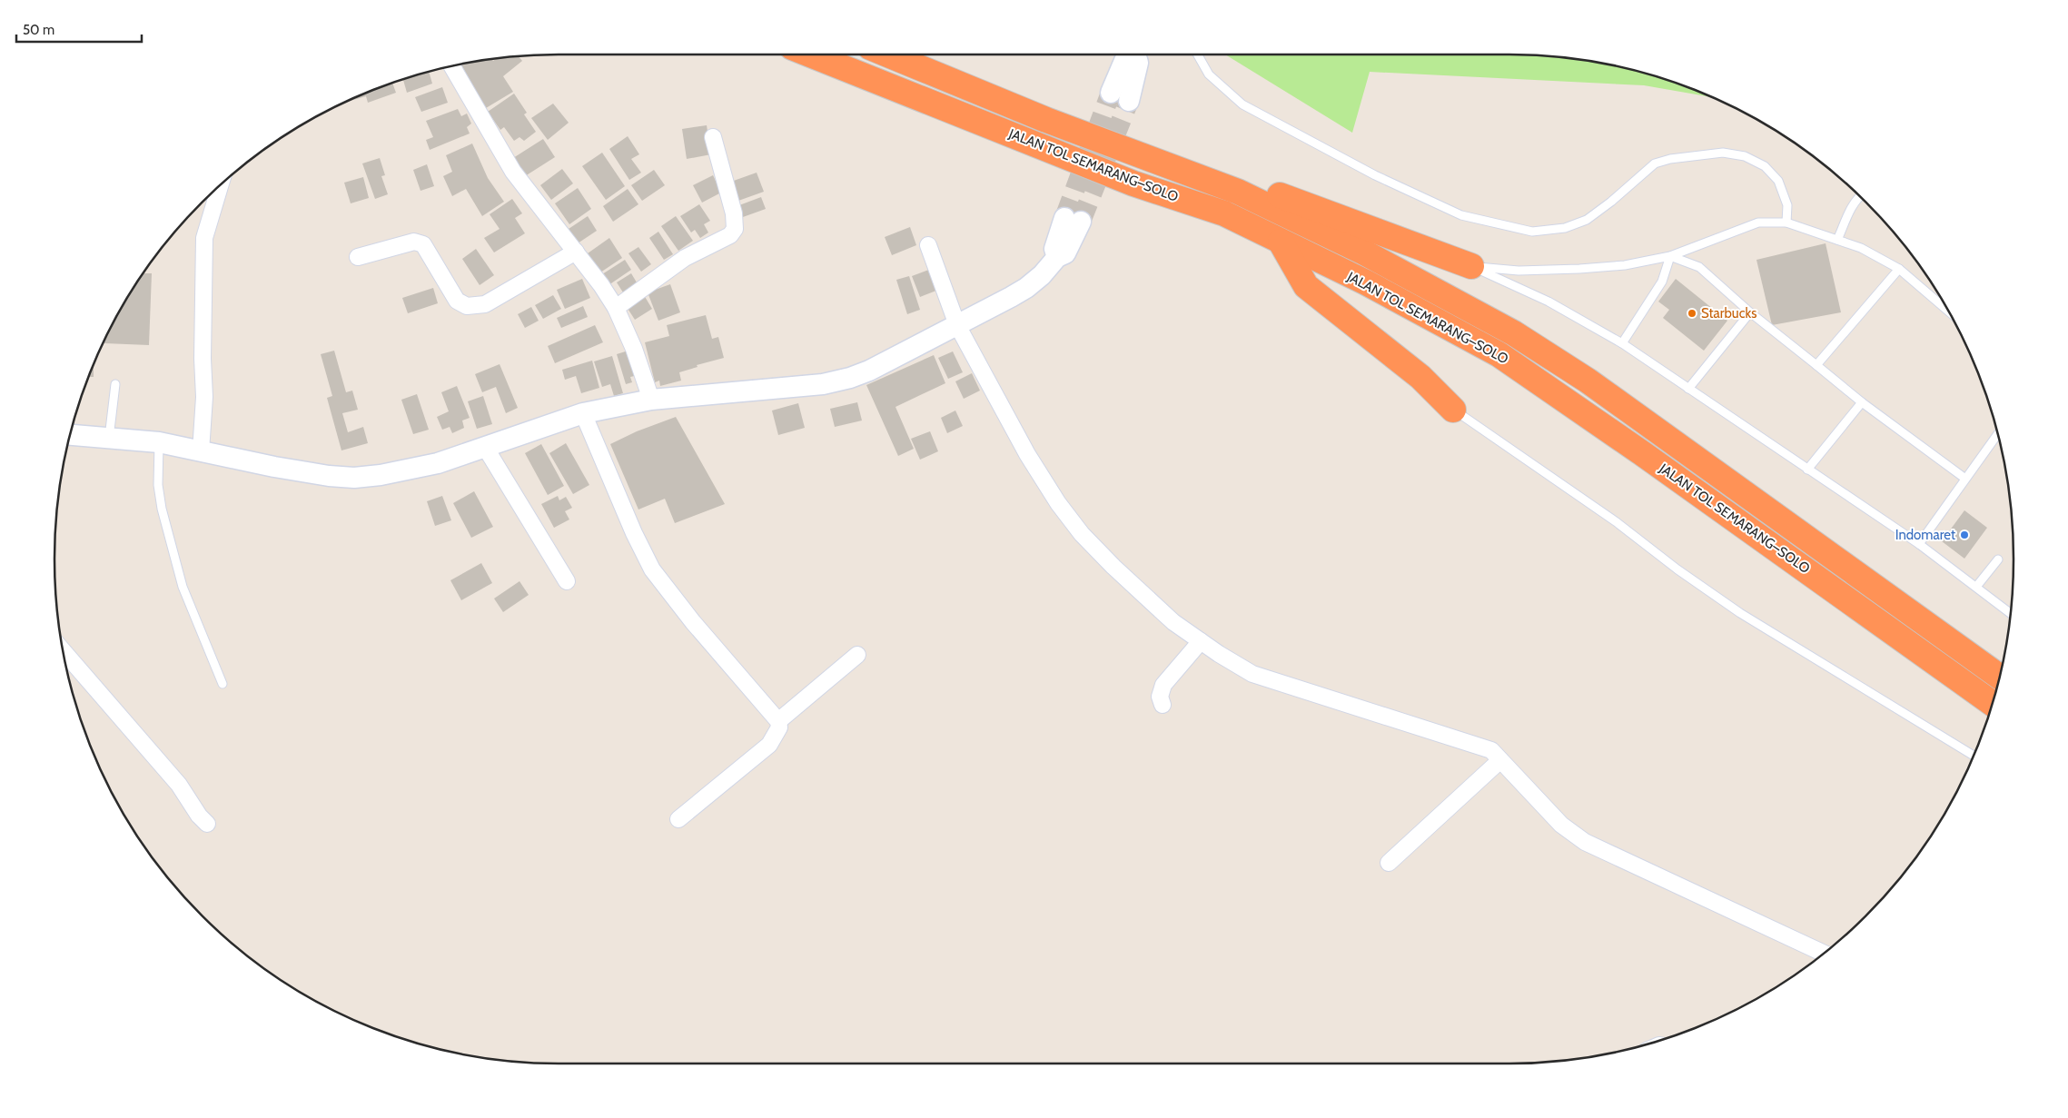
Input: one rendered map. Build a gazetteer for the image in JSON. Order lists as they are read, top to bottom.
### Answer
{
  "streets": {
    "highway": ["JALAN TOL SEMARANG–SOLO"]
  },
  "places": ["Starbucks", "Indomaret"],
  "scale_bar": "50 m"
}
